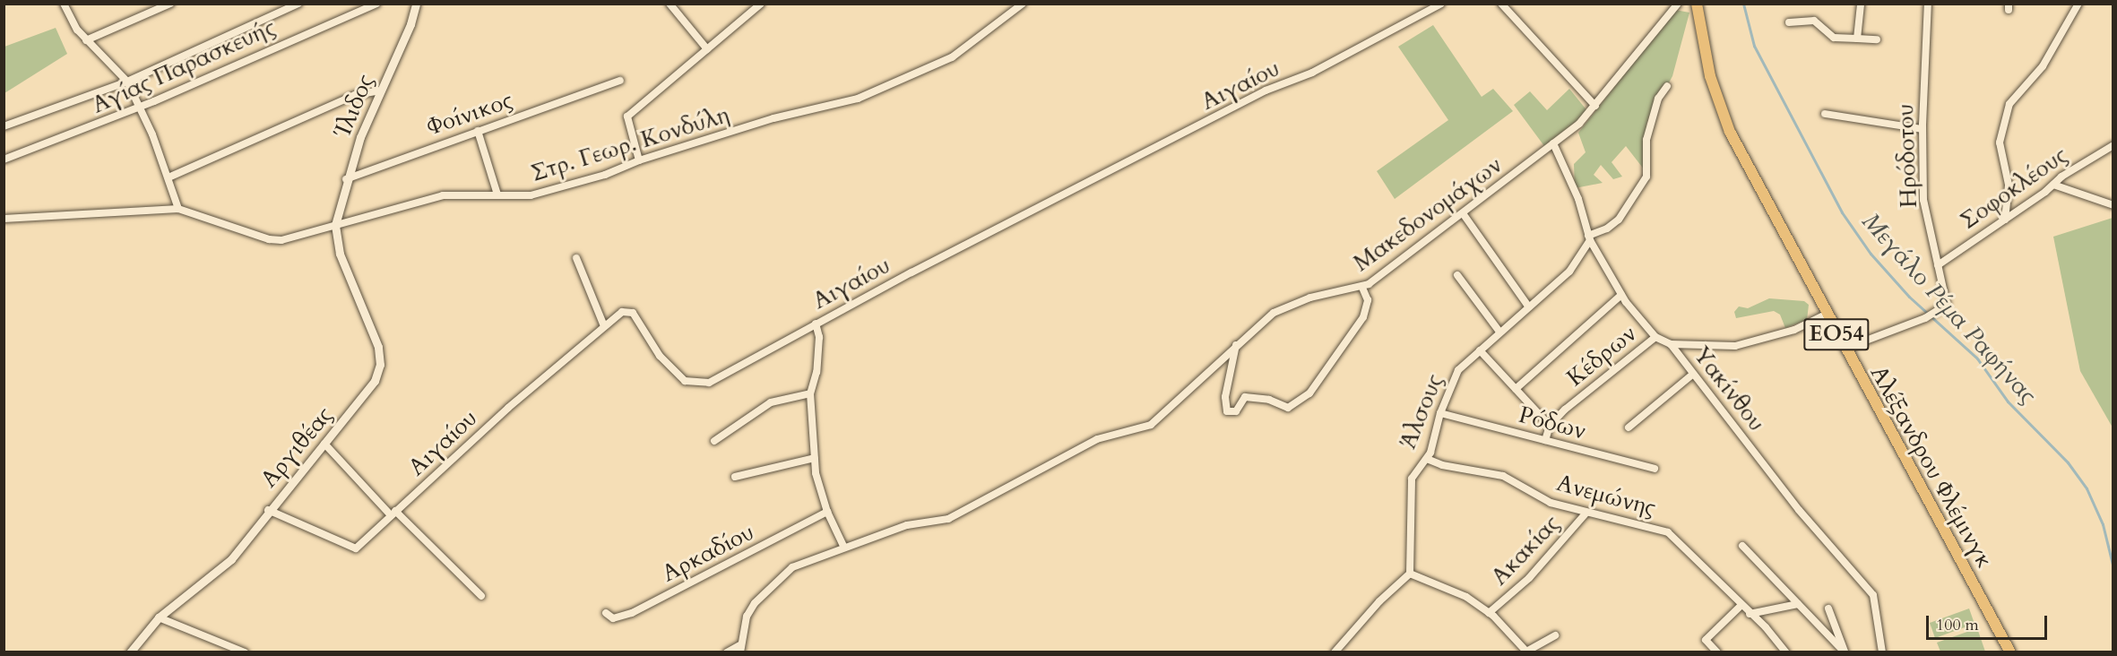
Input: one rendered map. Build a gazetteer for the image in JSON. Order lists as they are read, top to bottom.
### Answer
{
  "streets": {
    "main road": ["ΕΟ54", "Αλέξανδρου Φλέμινγκ"],
    "street": [
      "Αγίας Παρασκευής",
      "Αιγαίου",
      "Ίλιδος",
      "Φοίνικος",
      "Στρ. Γεωρ. Κονδύλη",
      "Ηρόδοτου",
      "Σοφοκλέους",
      "Μακεδονομάχων",
      "Κέδρων",
      "Υακίνθου",
      "Άλσους",
      "Ρόδων",
      "Αργιθέας",
      "Ανεμώνης",
      "Ακακίας",
      "Αρκαδίου"
    ]
  },
  "crossings": [
    ["Αιγαίου", "Αργιθέας"],
    ["Ίλιδος", "Φοίνικος"],
    ["Ίλιδος", "Στρ. Γεωρ. Κονδύλη"],
    ["Ίλιδος", "Αργιθέας"],
    ["Στρ. Γεωρ. Κονδύλη", "Αργιθέας"],
    ["Ηρόδοτου", "Σοφοκλέους"],
    ["Ηρόδοτου", "Αλέξανδρου Φλέμινγκ"],
    ["Μακεδονομάχων", "Υακίνθου"],
    ["Κέδρων", "Υακίνθου"],
    ["Υακίνθου", "Άλσους"],
    ["Άλσους", "Ρόδων"],
    ["Άλσους", "Ανεμώνης"],
    ["Ανεμώνης", "Ακακίας"]
  ],
  "water": ["Μεγάλο Ρέμα Ραφήνας"],
  "scale_bar": "100 m"
}
